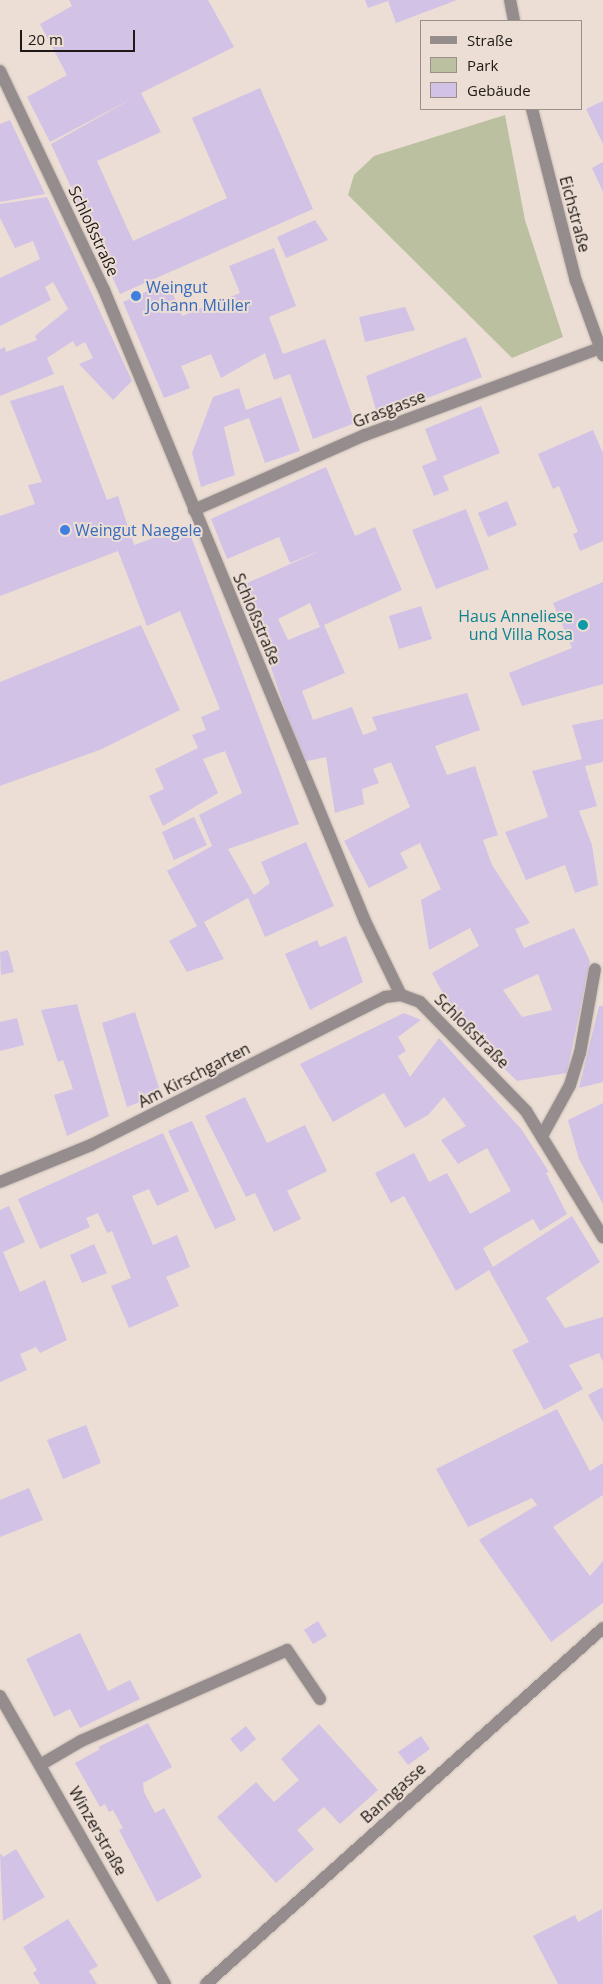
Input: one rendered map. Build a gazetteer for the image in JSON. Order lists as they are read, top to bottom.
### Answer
{
  "streets": {
    "street": [
      "Eichstraße",
      "Schloßstraße",
      "Grasgasse",
      "Am Kirschgarten",
      "Banngasse",
      "Winzerstraße"
    ]
  },
  "crossings": [
    ["Eichstraße", "Grasgasse"],
    ["Schloßstraße", "Grasgasse"],
    ["Schloßstraße", "Am Kirschgarten"]
  ],
  "places": ["Weingut Johann Müller", "Weingut Naegele", "Haus Anneliese und Villa Rosa"],
  "legend": ["Straße", "Park", "Gebäude"],
  "scale_bar": "20 m"
}
